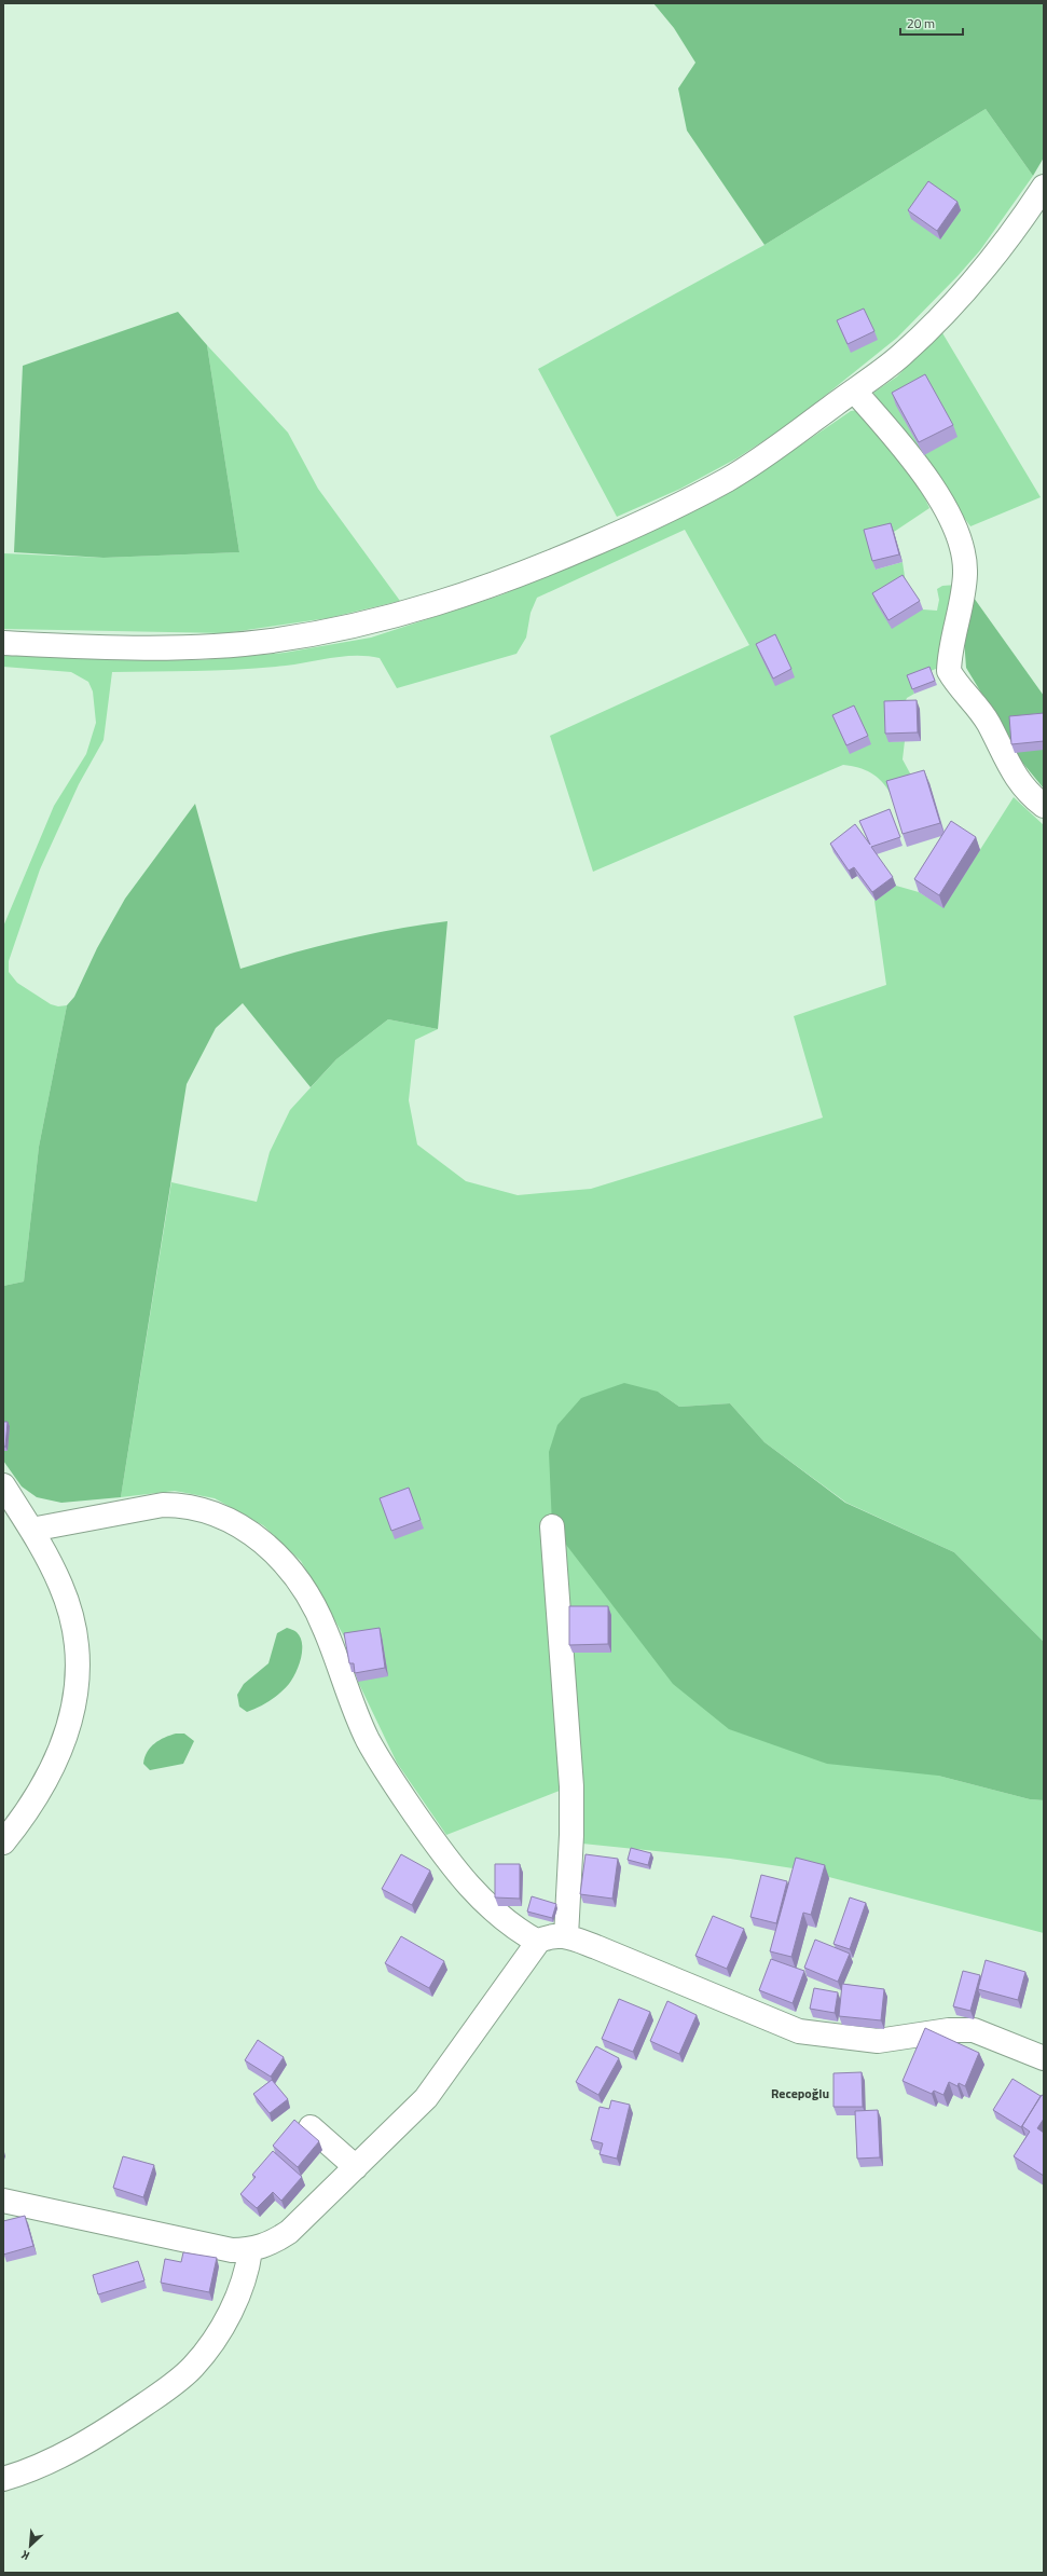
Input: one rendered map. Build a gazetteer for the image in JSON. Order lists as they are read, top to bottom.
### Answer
{
  "districts": ["Recepoğlu"],
  "scale_bar": "20 m",
  "north": "bottom left"
}
